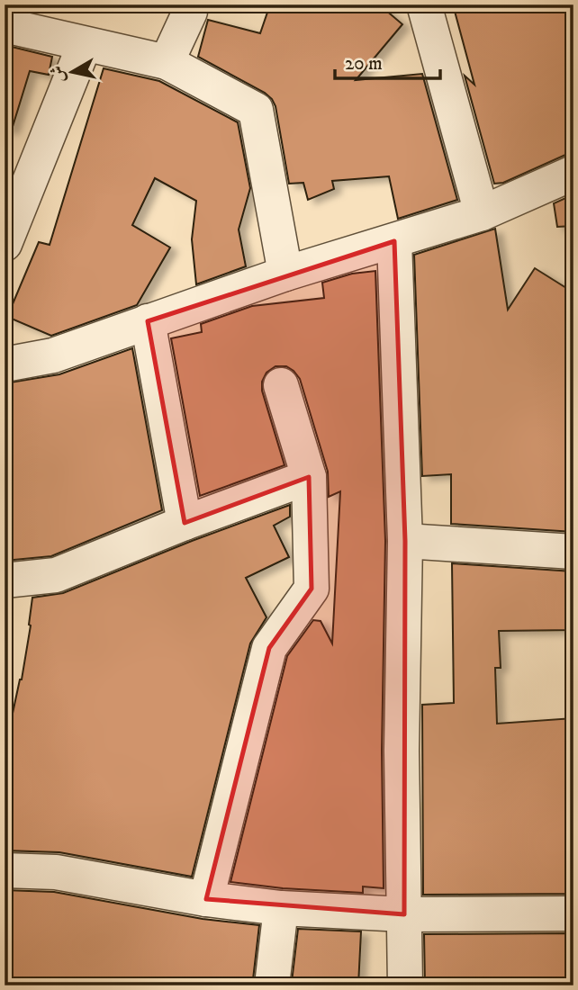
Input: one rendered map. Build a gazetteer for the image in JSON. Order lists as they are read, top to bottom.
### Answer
{
  "scale_bar": "20 m",
  "north": "left"
}
